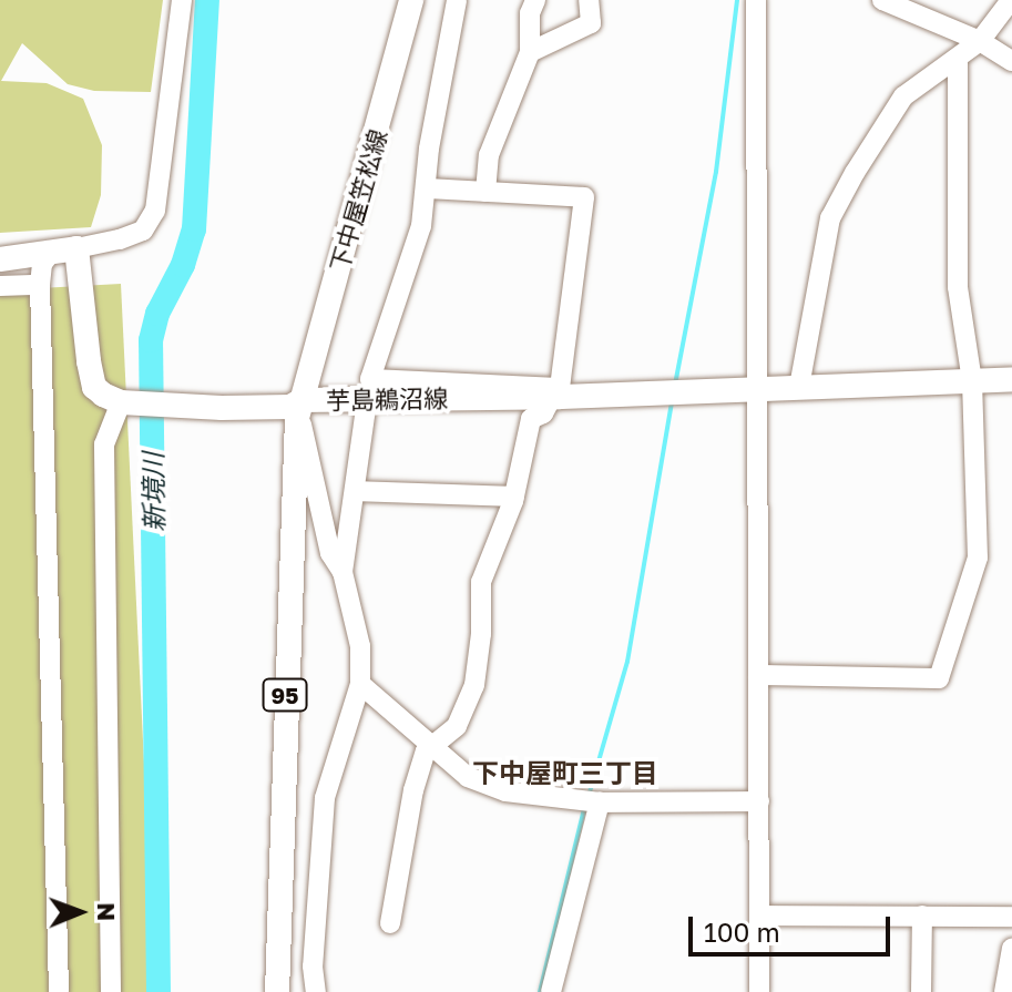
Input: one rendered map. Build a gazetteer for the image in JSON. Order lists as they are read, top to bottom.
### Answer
{
  "streets": {
    "main road": ["下中屋笠松線", "芋島鵜沼線", "95"]
  },
  "crossings": [
    ["下中屋笠松線", "芋島鵜沼線"]
  ],
  "districts": ["下中屋町三丁目"],
  "water": ["新境川"],
  "scale_bar": "100 m",
  "north": "right"
}
